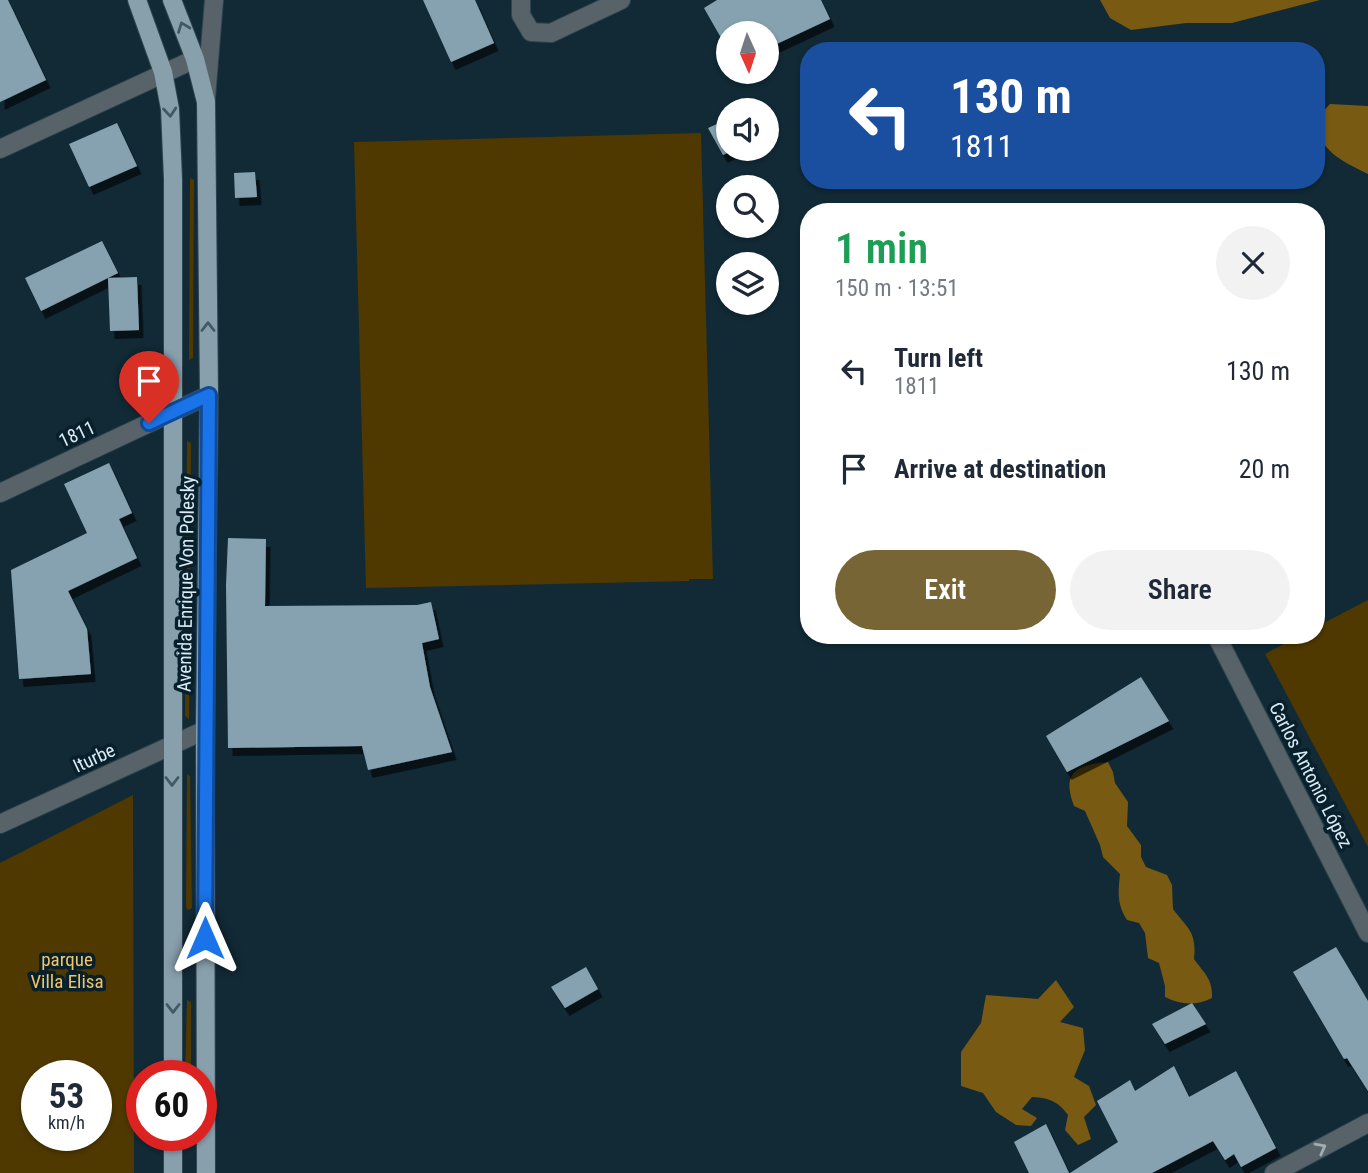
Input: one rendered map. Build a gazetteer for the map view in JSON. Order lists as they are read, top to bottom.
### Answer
{
  "streets": {
    "main road": ["Avenida Enrique Von Polesky"],
    "street": ["1811", "Iturbe", "Carlos Antonio López"]
  },
  "crossings": [
    ["1811", "Avenida Enrique Von Polesky"],
    ["Avenida Enrique Von Polesky", "Iturbe"]
  ],
  "parks": ["parque Villa Elisa"],
  "north": "bottom",
  "page": {
    "turn": ["130 m", "1811"],
    "heading": ["1 min", "150 m · 13:51"],
    "list": [
      {
        "name": "Turn left",
        "note": "1811",
        "value": "130 m"
      },
      {
        "name": "Arrive at destination",
        "value": "20 m"
      }
    ],
    "buttons": ["Exit", "Share"],
    "speed": "53 km/h",
    "limit": "60"
  }
}
